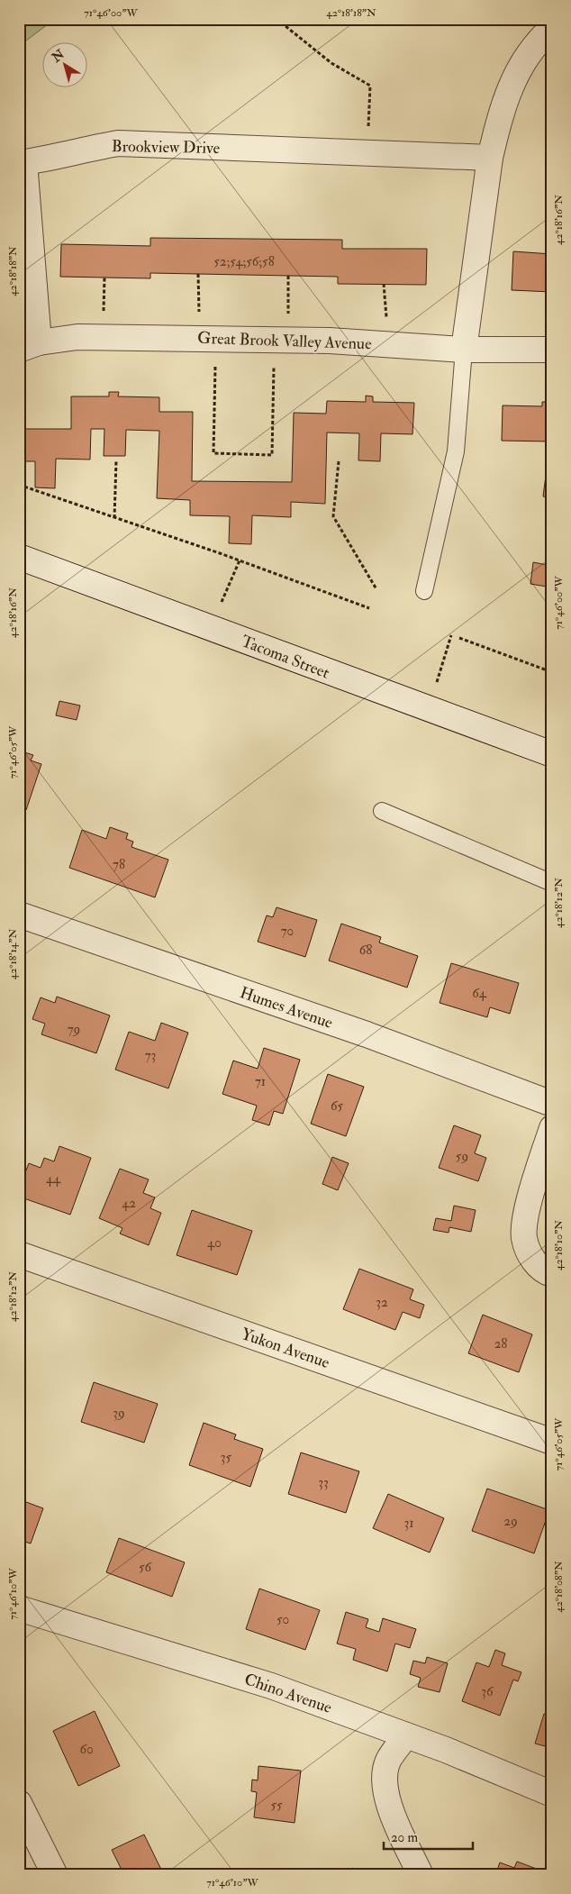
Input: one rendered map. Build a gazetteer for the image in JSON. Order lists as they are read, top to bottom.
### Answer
{
  "streets": {
    "street": [
      "Brookview Drive",
      "Great Brook Valley Avenue",
      "Tacoma Street",
      "Humes Avenue",
      "Yukon Avenue",
      "Chino Avenue"
    ]
  },
  "crossings": [
    ["Brookview Drive", "Great Brook Valley Avenue"]
  ],
  "house_numbers": [
    "52;54;56;58",
    "78",
    "70",
    "68",
    "64",
    "79",
    "73",
    "71",
    "65",
    "59",
    "44",
    "42",
    "40",
    "32",
    "28",
    "39",
    "35",
    "33",
    "29",
    "31",
    "56",
    "50",
    "36",
    "60",
    "55"
  ],
  "scale_bar": "20 m",
  "north": "top left",
  "coordinates": [
    "71°46'00\"W",
    "42°18'18\"N",
    "42°18'16\"N",
    "71°46'05\"W",
    "42°18'12\"N",
    "42°18'14\"N",
    "42°18'10\"N",
    "42°18'08\"N",
    "71°46'10\"W"
  ]
}
